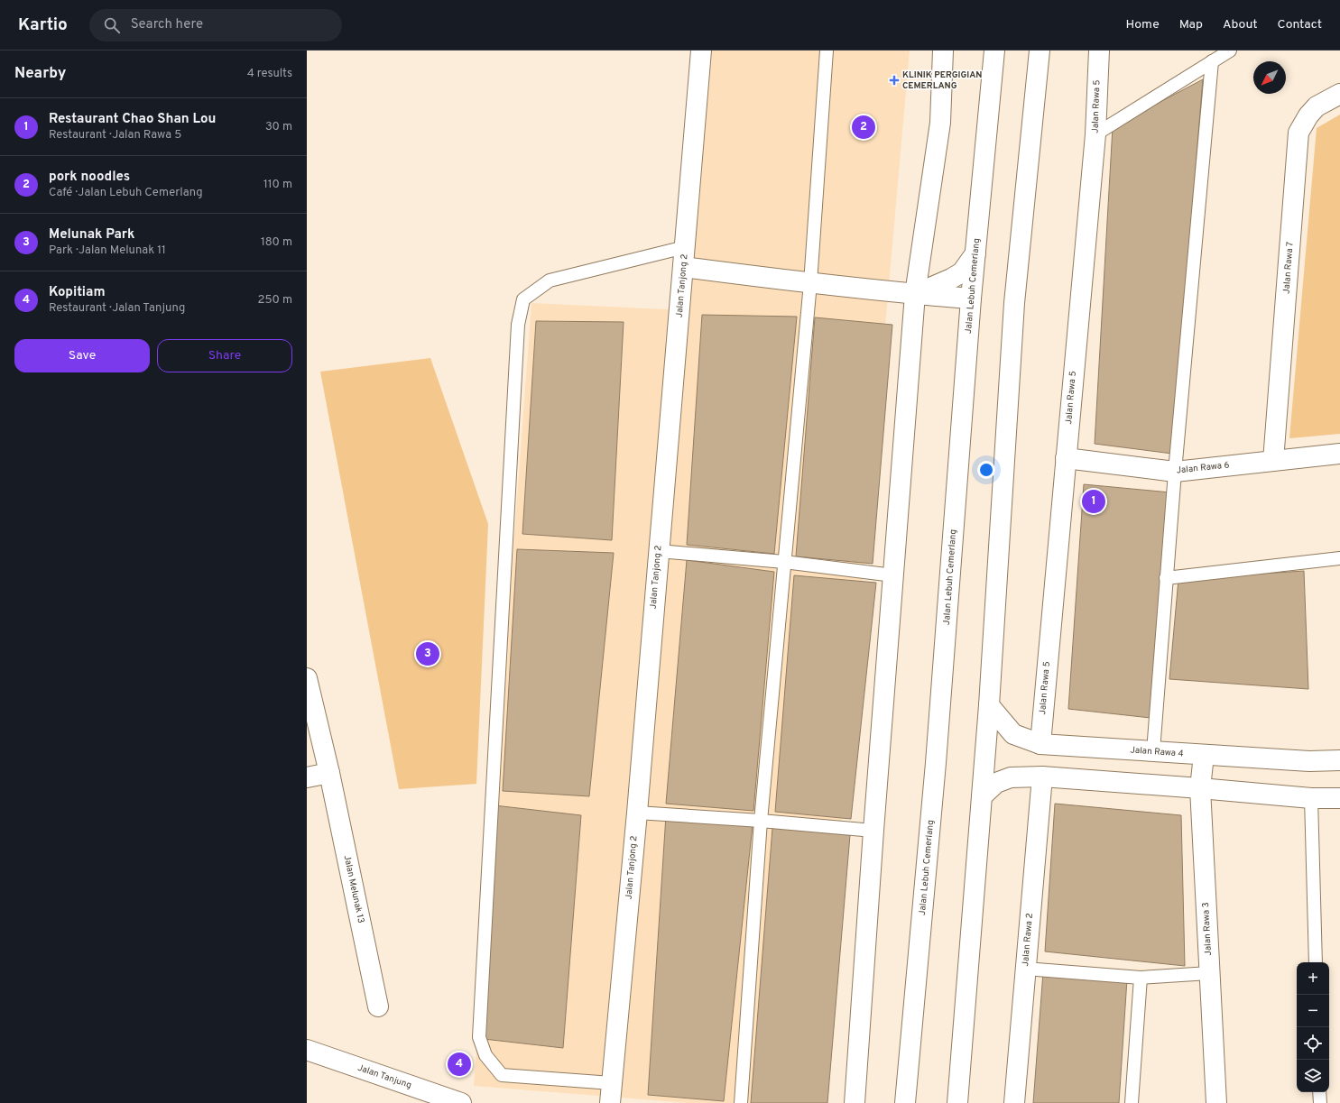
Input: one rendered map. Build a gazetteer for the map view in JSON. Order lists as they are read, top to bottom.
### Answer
{
  "streets": {
    "street": [
      "Jalan Rawa 5",
      "Jalan Rawa 7",
      "Jalan Tanjong 2",
      "Jalan Lebuh Cemerlang",
      "Jalan Rawa 6",
      "Jalan Rawa 4",
      "Jalan Melunak 13",
      "Jalan Rawa 3",
      "Jalan Rawa 2",
      "Jalan Tanjung"
    ]
  },
  "crossings": [
    ["Jalan Rawa 5", "Jalan Rawa 6"],
    ["Jalan Rawa 5", "Jalan Rawa 4"],
    ["Jalan Rawa 7", "Jalan Rawa 6"],
    ["Jalan Rawa 4", "Jalan Rawa 3"]
  ],
  "places": {
    "health": ["KLINIK PERGIGIAN CEMERLANG"]
  },
  "north": "bottom left",
  "page": {
    "header": "Kartio",
    "search": "Search here",
    "nav": [
      "Home",
      "Map",
      "About",
      "Contact"
    ],
    "heading": ["Nearby", "4 results"],
    "list": [
      {
        "mark": "1",
        "name": "Restaurant Chao Shan Lou",
        "note": "Restaurant · Jalan Rawa 5",
        "value": "30 m"
      },
      {
        "mark": "2",
        "name": "pork noodles",
        "note": "Café · Jalan Lebuh Cemerlang",
        "value": "110 m"
      },
      {
        "mark": "3",
        "name": "Melunak Park",
        "note": "Park · Jalan Melunak 11",
        "value": "180 m"
      },
      {
        "mark": "4",
        "name": "Kopitiam",
        "note": "Restaurant · Jalan Tanjung",
        "value": "250 m"
      }
    ],
    "pins": [
      "2",
      "1",
      "3",
      "4"
    ],
    "buttons": ["Save", "Share"],
    "map_buttons": ["+", "−"]
  }
}
